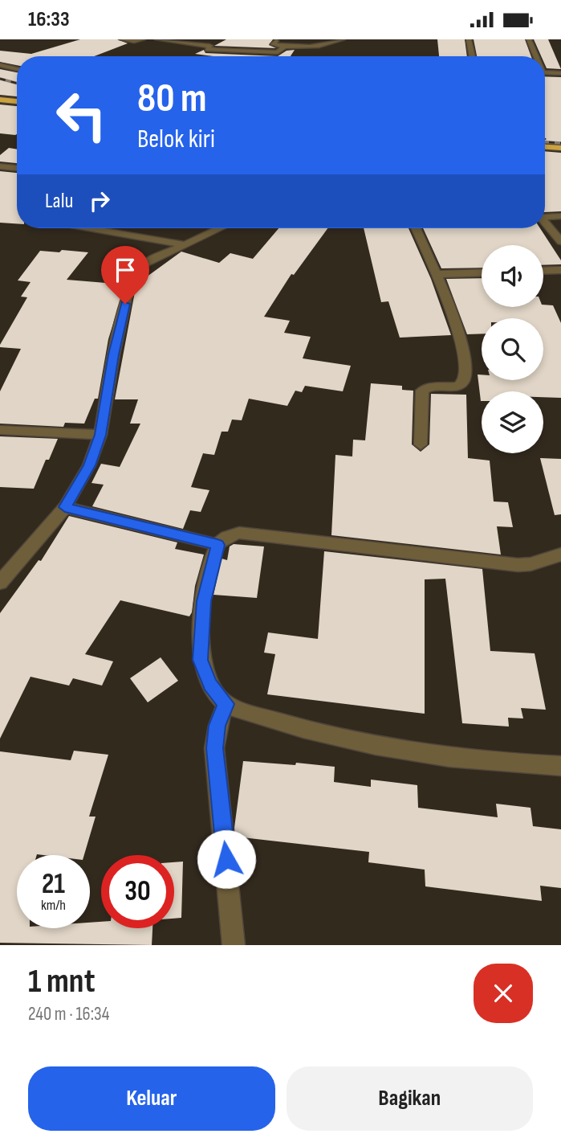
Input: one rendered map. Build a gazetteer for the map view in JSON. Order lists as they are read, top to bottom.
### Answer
{
  "page": {
    "status": "16:33",
    "turn": ["80 m", "Belok kiri"],
    "then": "Lalu",
    "speed": "21 km/h",
    "limit": "30",
    "heading": ["1 mnt", "240 m · 16:34"],
    "buttons": ["Keluar", "Bagikan"]
  }
}
